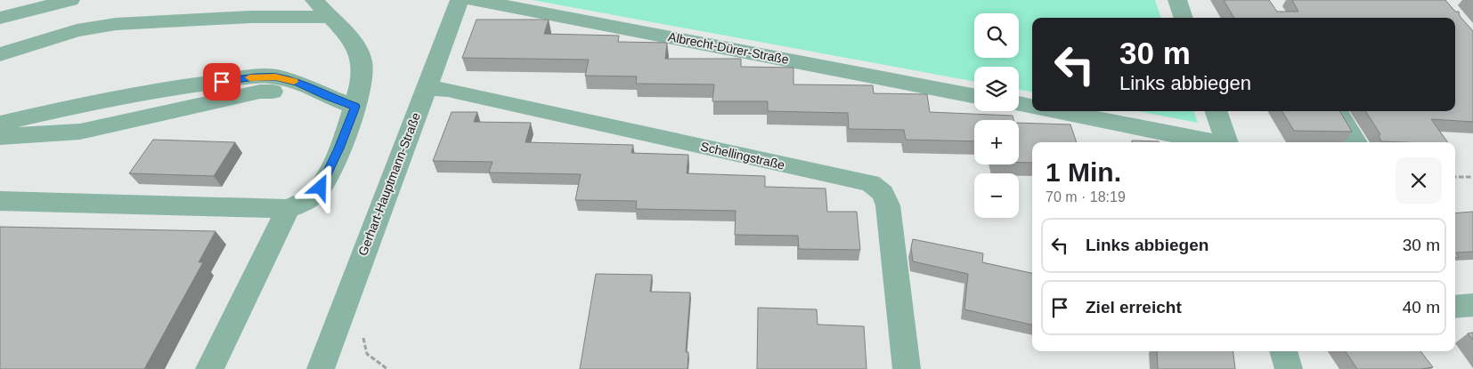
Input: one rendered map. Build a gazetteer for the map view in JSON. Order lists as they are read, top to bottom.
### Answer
{
  "streets": {
    "street": ["Albrecht-Dürer-Straße", "Schellingstraße", "Gerhart-Hauptmann-Straße"]
  },
  "crossings": [
    ["Schellingstraße", "Gerhart-Hauptmann-Straße"]
  ],
  "page": {
    "map_buttons": ["+", "−"],
    "turn": ["30 m", "Links abbiegen"],
    "heading": ["1 Min.", "70 m · 18:19"],
    "list": [
      {
        "name": "Links abbiegen",
        "value": "30 m"
      },
      {
        "name": "Ziel erreicht",
        "value": "40 m"
      }
    ]
  }
}
